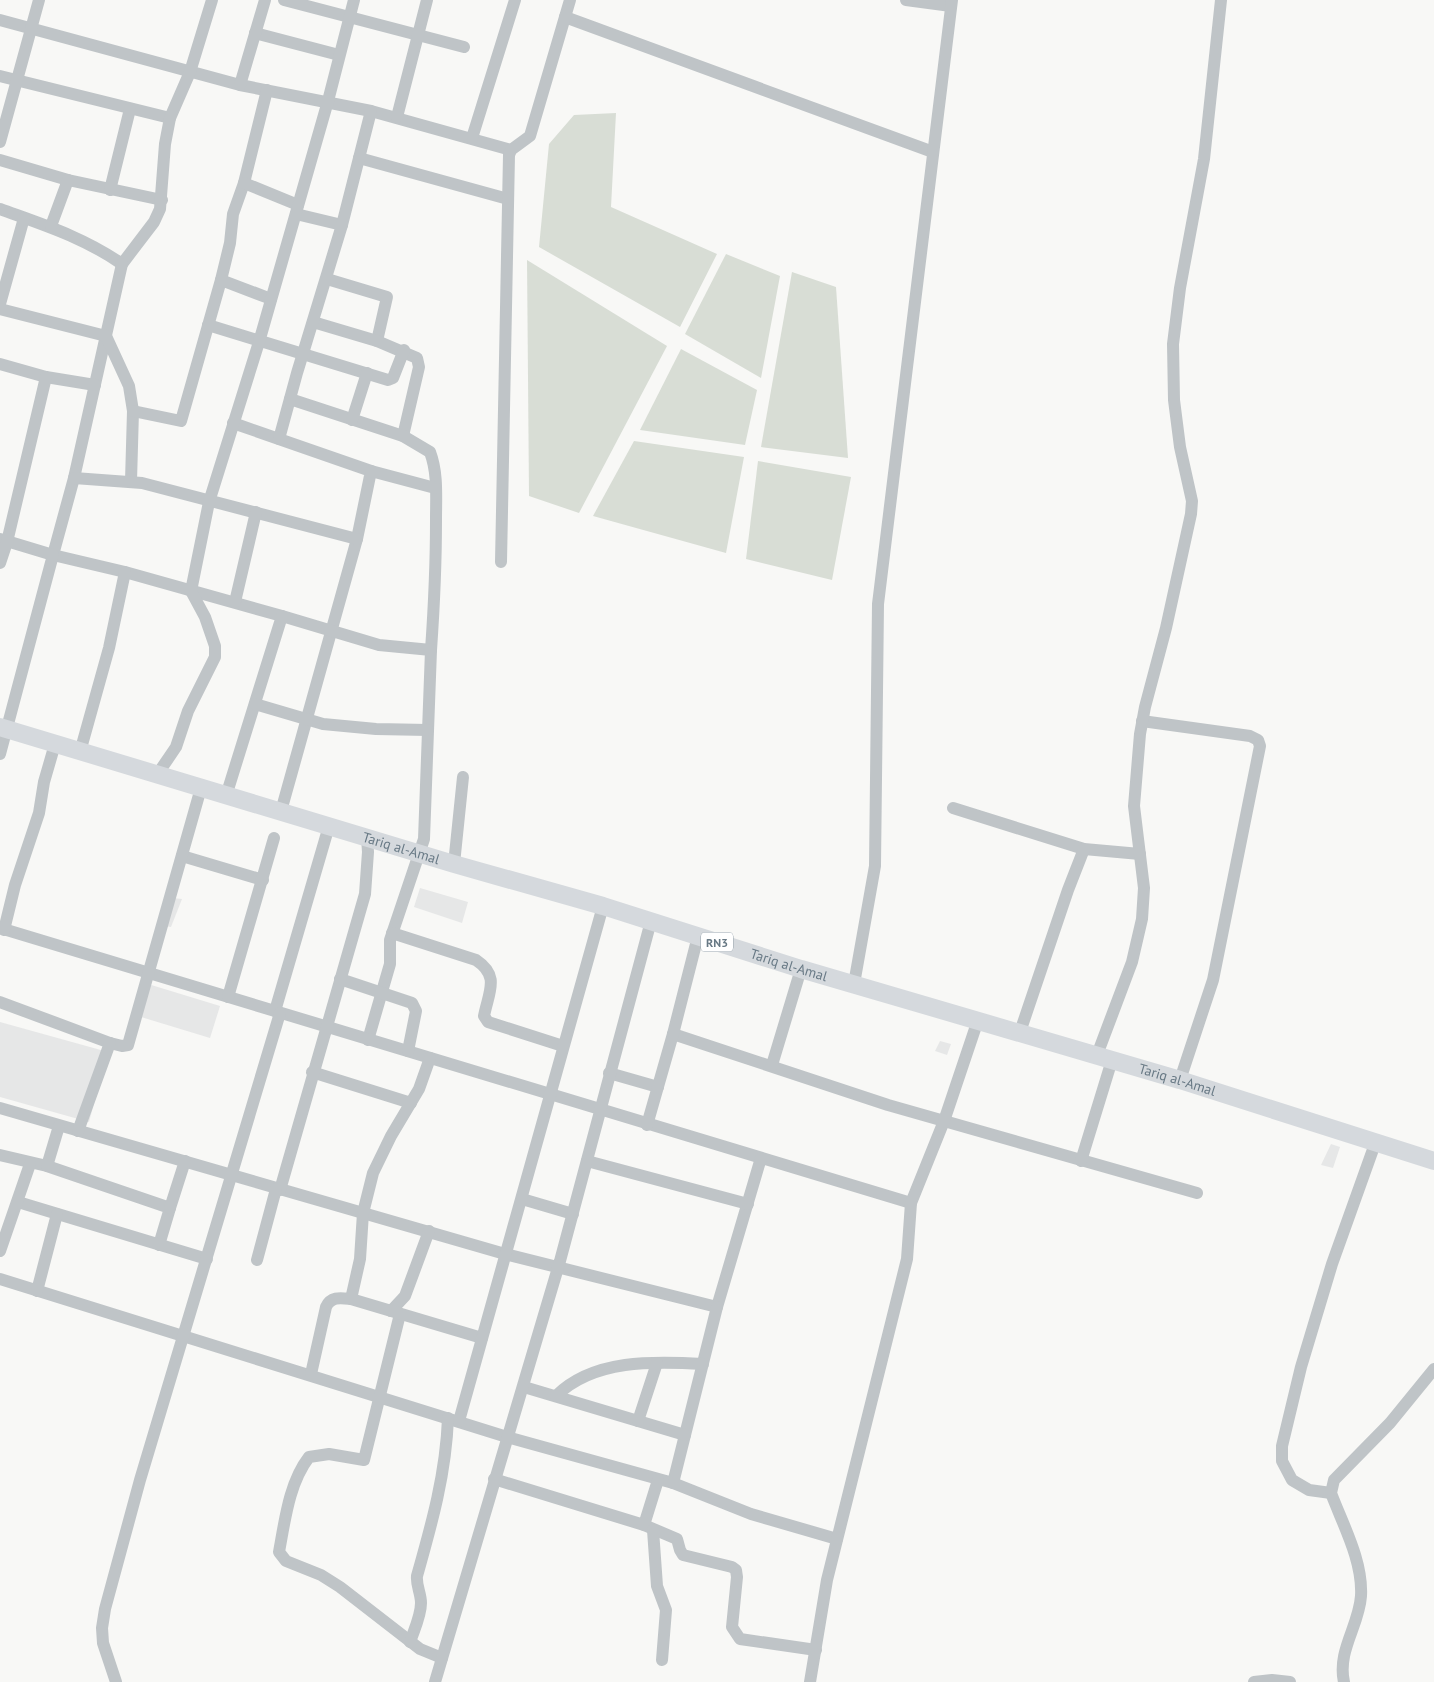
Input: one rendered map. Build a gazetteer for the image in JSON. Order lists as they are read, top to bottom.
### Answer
{
  "streets": {
    "highway": ["Tariq al-Amal", "RN3"]
  }
}
